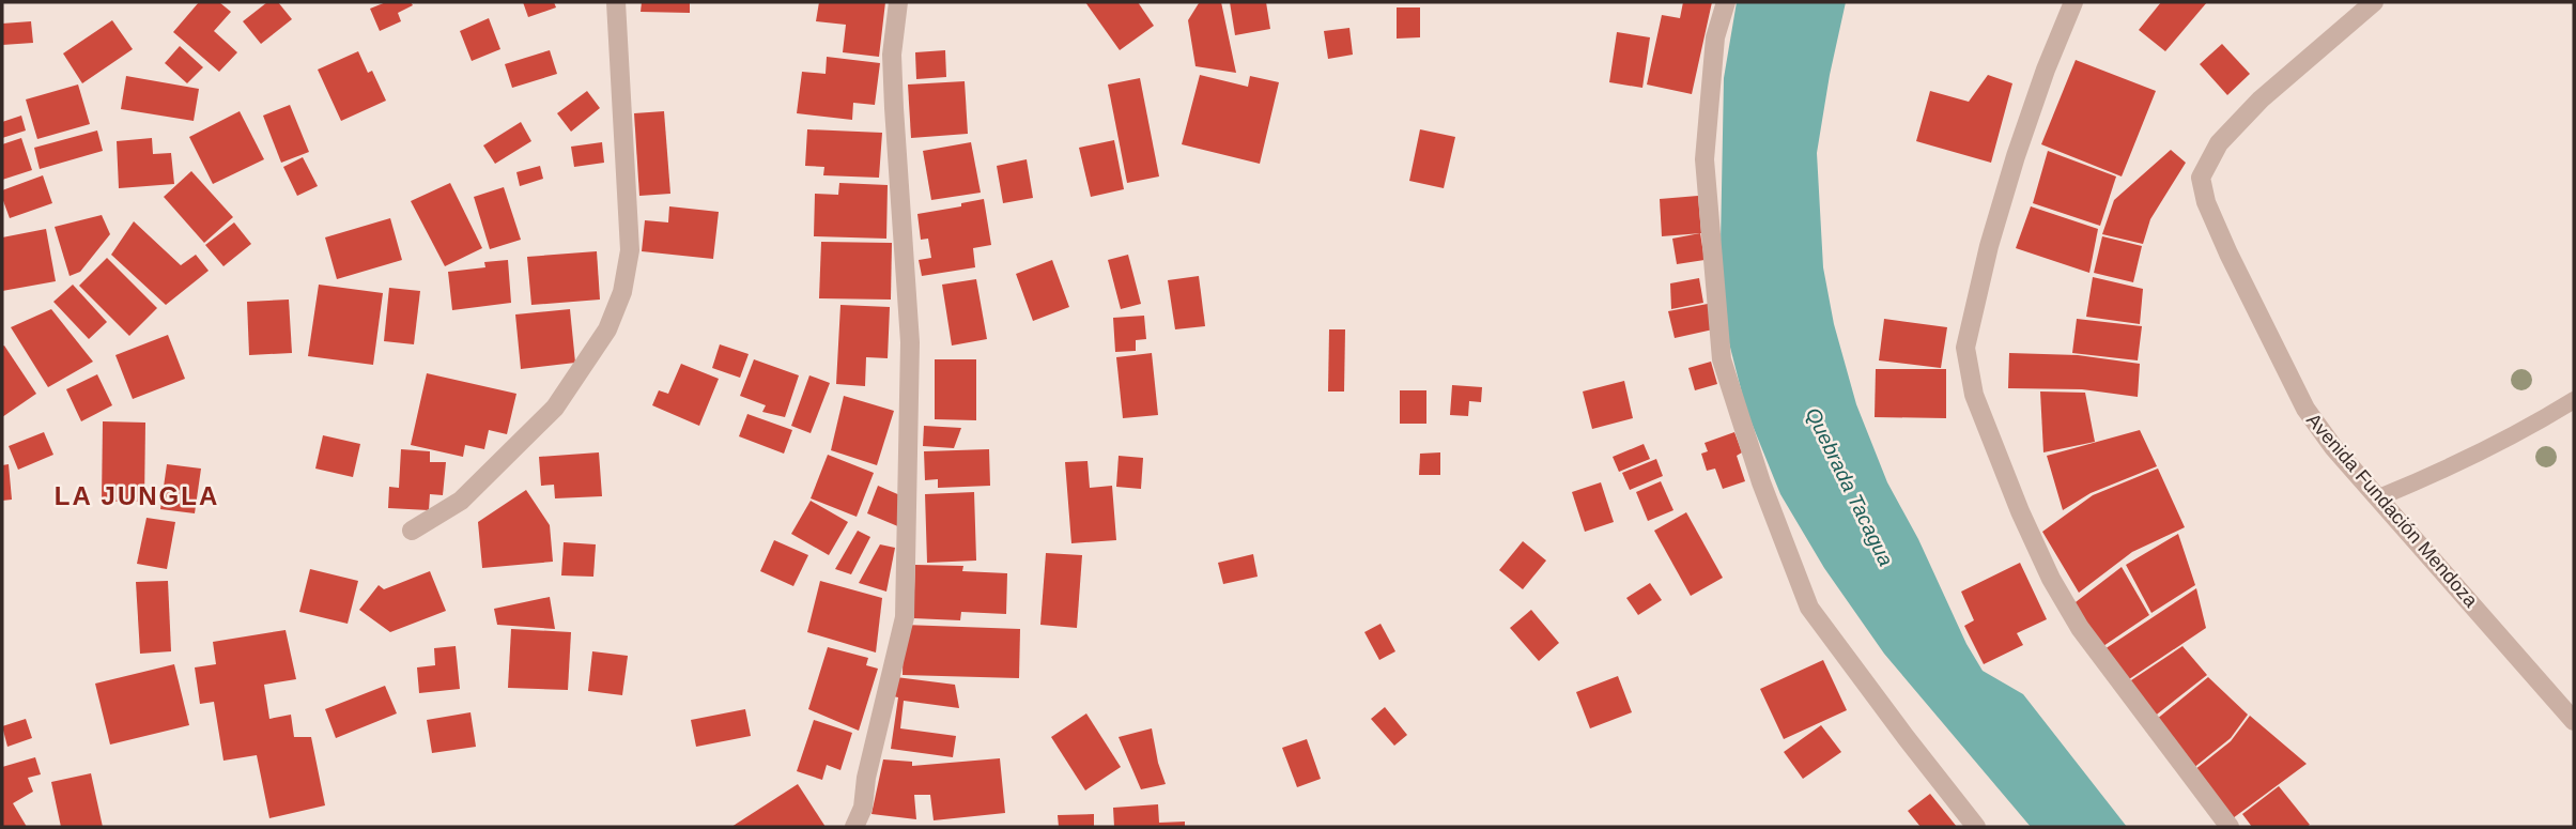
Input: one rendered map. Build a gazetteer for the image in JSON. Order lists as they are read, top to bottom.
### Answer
{
  "streets": {
    "street": ["Avenida Fundación Mendoza"]
  },
  "districts": ["LA JUNGLA"],
  "water": ["Quebrada Tacagua"]
}
